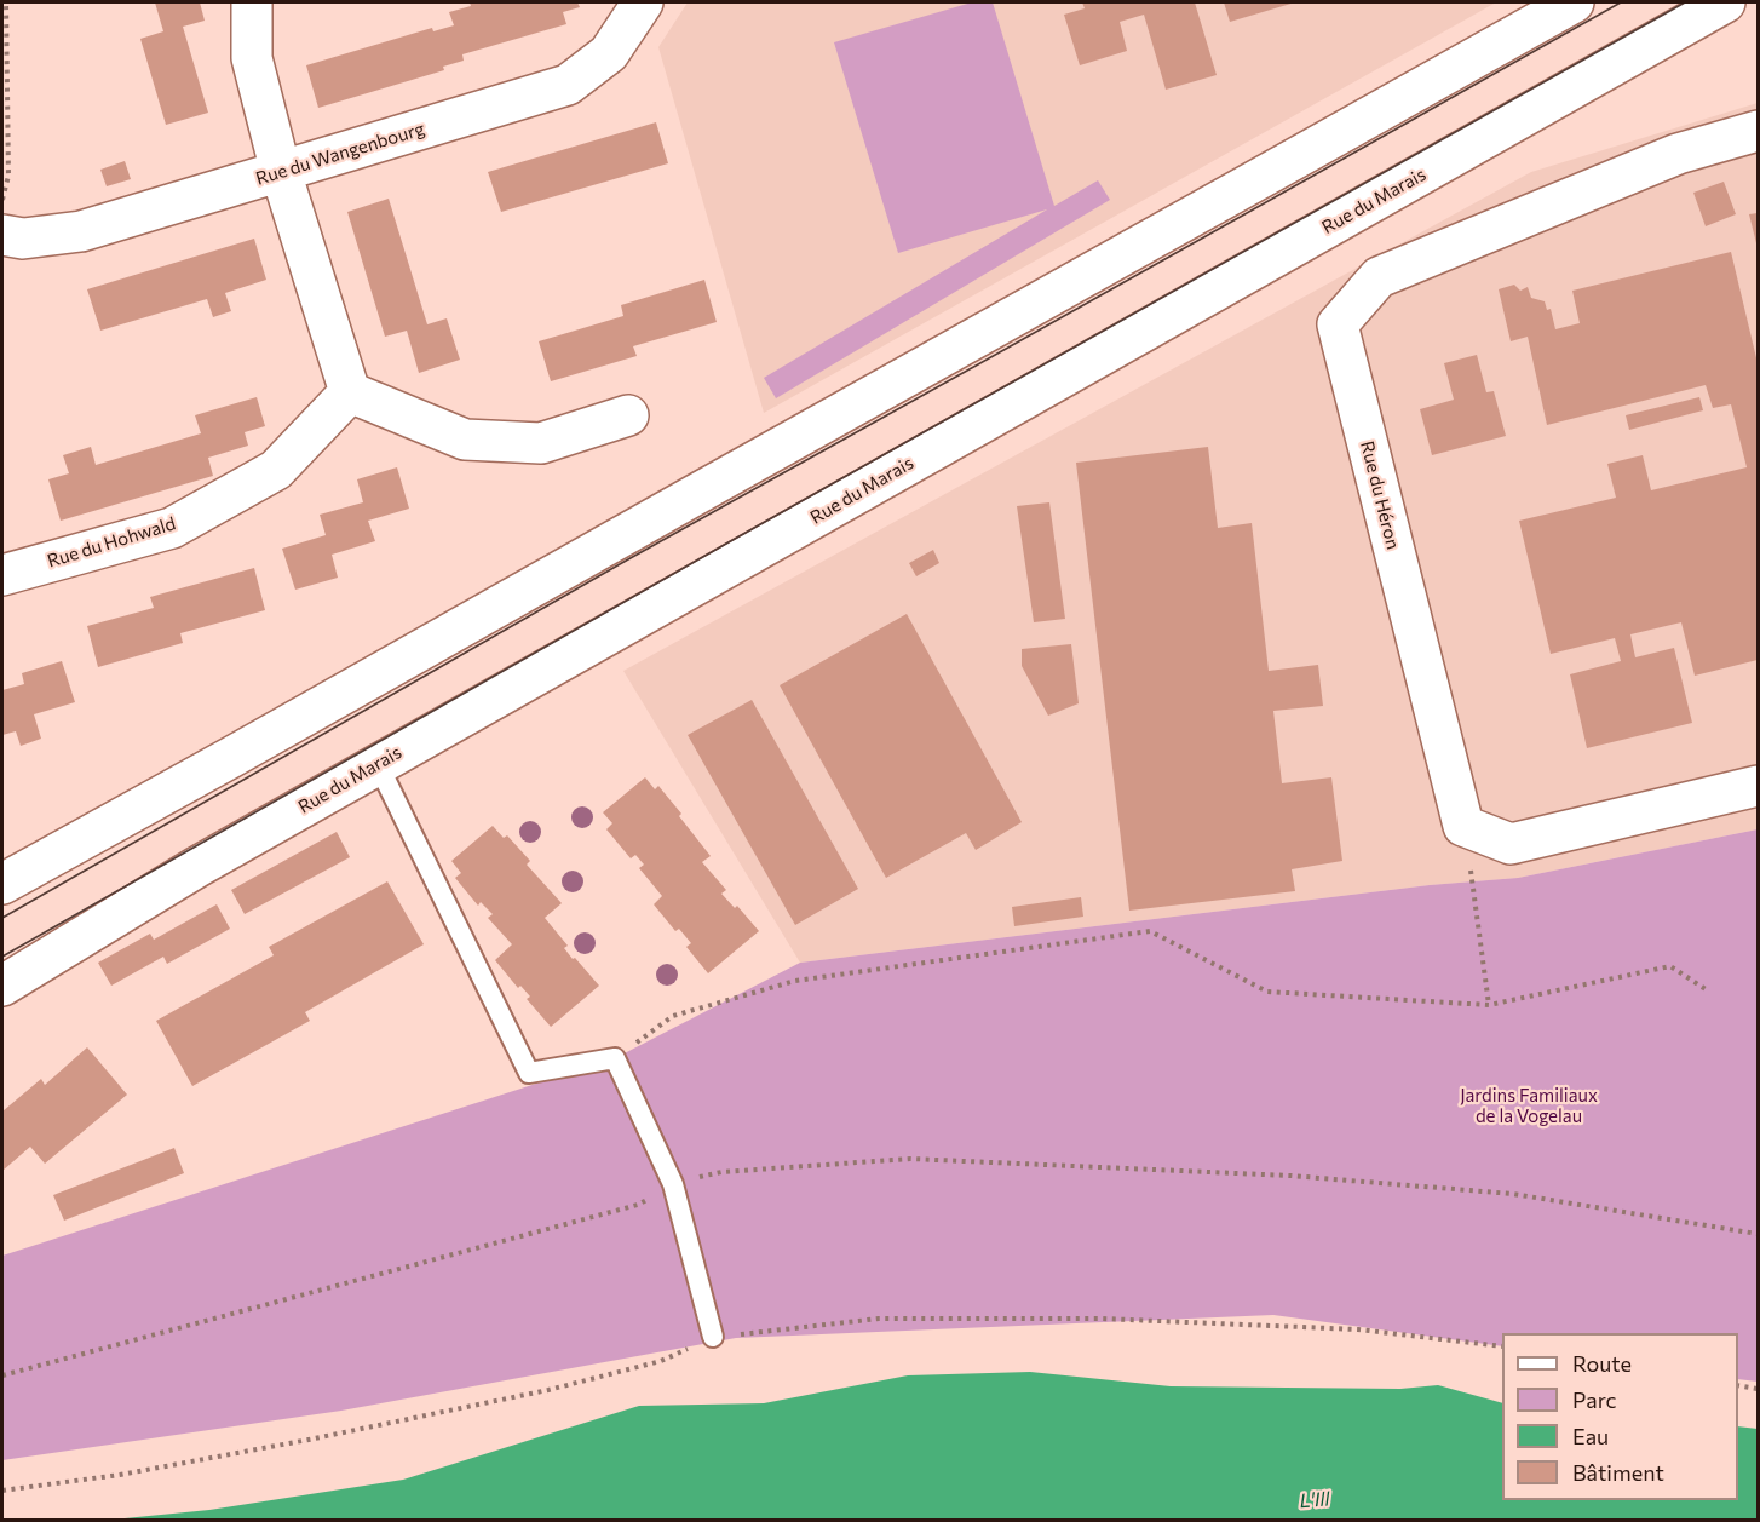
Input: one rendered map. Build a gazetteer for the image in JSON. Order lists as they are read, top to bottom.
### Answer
{
  "streets": {
    "main road": [
      "Rue du Wangenbourg",
      "Rue du Marais",
      "Rue du Héron",
      "Rue du Hohwald"
    ]
  },
  "water": ["L'Ill"],
  "parks": ["Jardins Familiaux de la Vogelau"],
  "legend": [
    "Route",
    "Parc",
    "Eau",
    "Bâtiment"
  ]
}
